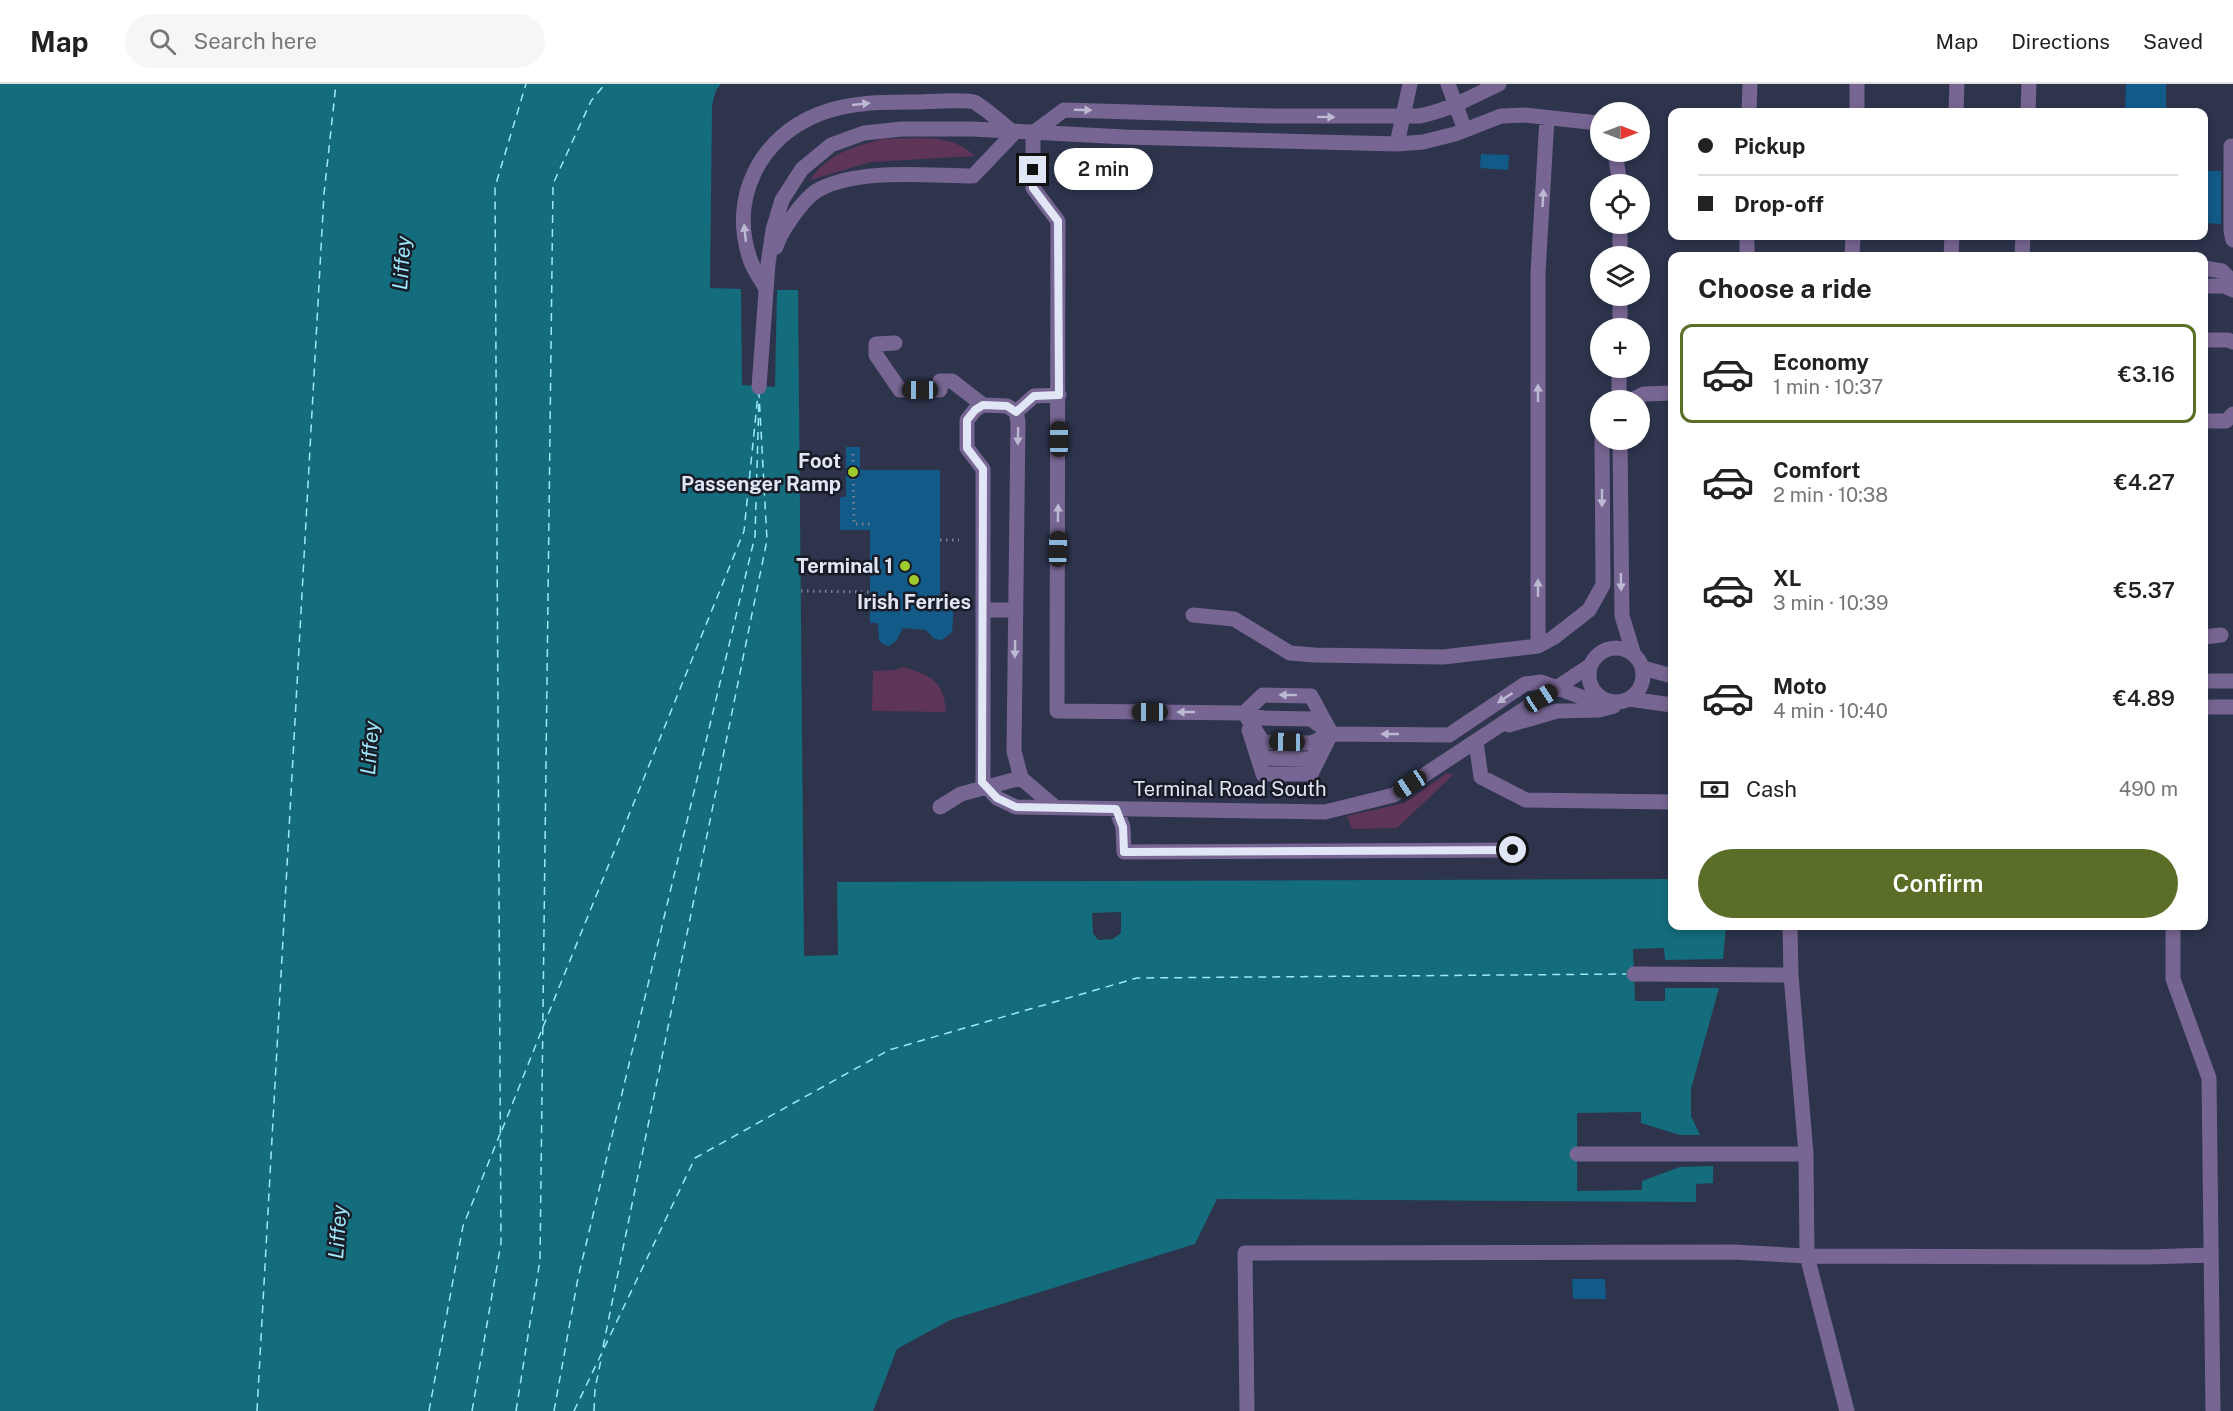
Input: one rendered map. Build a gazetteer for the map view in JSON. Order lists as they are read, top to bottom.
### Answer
{
  "streets": {
    "street": ["Terminal Road South"]
  },
  "water": ["Liffey"],
  "places": ["Foot Passenger Ramp", "Terminal 1", "Irish Ferries"],
  "north": "right",
  "page": {
    "header": "Map",
    "search": "Search here",
    "nav": ["Map", "Directions", "Saved"],
    "map_buttons": ["+", "−"],
    "banner": ["Pickup", "Drop-off"],
    "bubble": "2 min",
    "heading": "Choose a ride",
    "list": [
      {
        "name": "Economy",
        "note": "1 min · 10:37",
        "value": "€3.16"
      },
      {
        "name": "Comfort",
        "note": "2 min · 10:38",
        "value": "€4.27"
      },
      {
        "name": "XL",
        "note": "3 min · 10:39",
        "value": "€5.37"
      },
      {
        "name": "Moto",
        "note": "4 min · 10:40",
        "value": "€4.89"
      }
    ],
    "pay": ["Cash", "490 m"],
    "buttons": "Confirm"
  }
}
